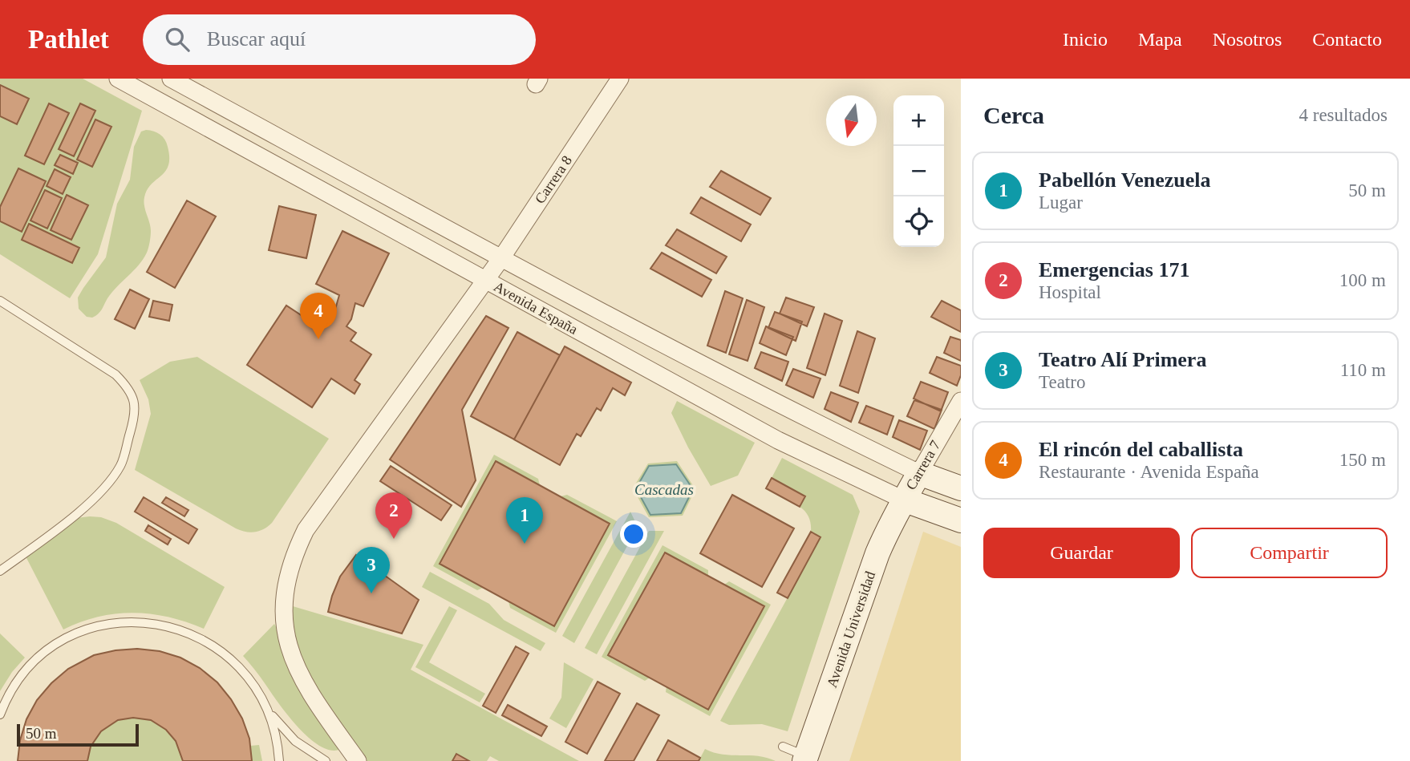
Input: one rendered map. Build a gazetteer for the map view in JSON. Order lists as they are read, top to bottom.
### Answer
{
  "streets": {
    "street": [
      "Carrera 8",
      "Avenida España",
      "Carrera 7",
      "Avenida Universidad"
    ]
  },
  "crossings": [
    ["Carrera 8", "Avenida España"],
    ["Avenida España", "Carrera 7"],
    ["Avenida España", "Avenida Universidad"],
    ["Carrera 7", "Avenida Universidad"]
  ],
  "water": ["Cascadas"],
  "scale_bar": "50 m",
  "north": "bottom",
  "page": {
    "header": "Pathlet",
    "search": "Buscar aquí",
    "nav": [
      "Inicio",
      "Mapa",
      "Nosotros",
      "Contacto"
    ],
    "heading": ["Cerca", "4 resultados"],
    "map_buttons": ["+", "−"],
    "list": [
      {
        "mark": "1",
        "name": "Pabellón Venezuela",
        "note": "Lugar",
        "value": "50 m"
      },
      {
        "mark": "2",
        "name": "Emergencias 171",
        "note": "Hospital",
        "value": "100 m"
      },
      {
        "mark": "3",
        "name": "Teatro Alí Primera",
        "note": "Teatro",
        "value": "110 m"
      },
      {
        "mark": "4",
        "name": "El rincón del caballista",
        "note": "Restaurante · Avenida España",
        "value": "150 m"
      }
    ],
    "pins": [
      "4",
      "2",
      "1",
      "3"
    ],
    "buttons": ["Guardar", "Compartir"],
    "scale": "50 m"
  }
}
